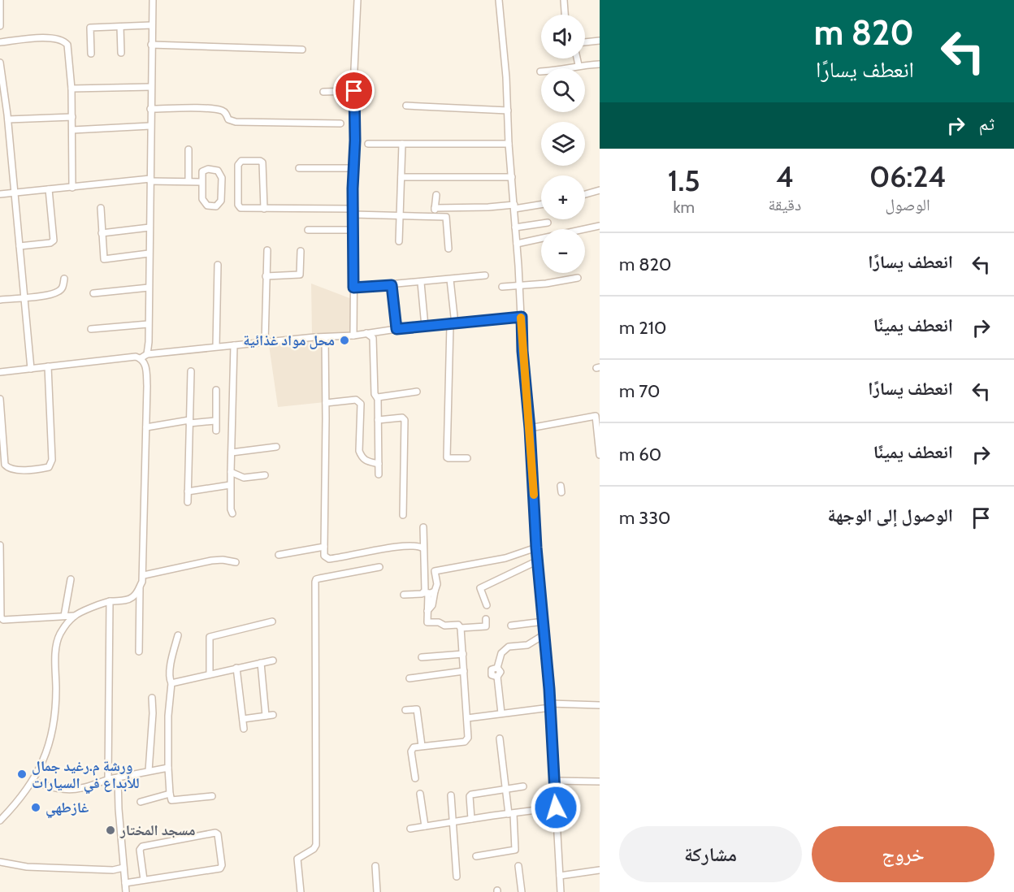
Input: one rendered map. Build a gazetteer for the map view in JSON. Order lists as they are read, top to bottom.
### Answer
{
  "places": [
    "محل مواد غذائية",
    "ورشة م.رغيد جمال للأبداع في السيارات",
    "غازطهي",
    "مسجد المختار"
  ],
  "page": {
    "turn": ["820 m", "انعطف يسارًا"],
    "map_buttons": ["+", "−"],
    "then": "ثم",
    "eta": [
      "06:24",
      "الوصول",
      "4",
      "دقيقة",
      "1.5",
      "km"
    ],
    "list": [
      {
        "name": "انعطف يسارًا",
        "value": "820 m"
      },
      {
        "name": "انعطف يمينًا",
        "value": "210 m"
      },
      {
        "name": "انعطف يسارًا",
        "value": "70 m"
      },
      {
        "name": "انعطف يمينًا",
        "value": "60 m"
      },
      {
        "name": "الوصول إلى الوجهة",
        "value": "330 m"
      }
    ],
    "buttons": ["خروج", "مشاركة"]
  }
}
